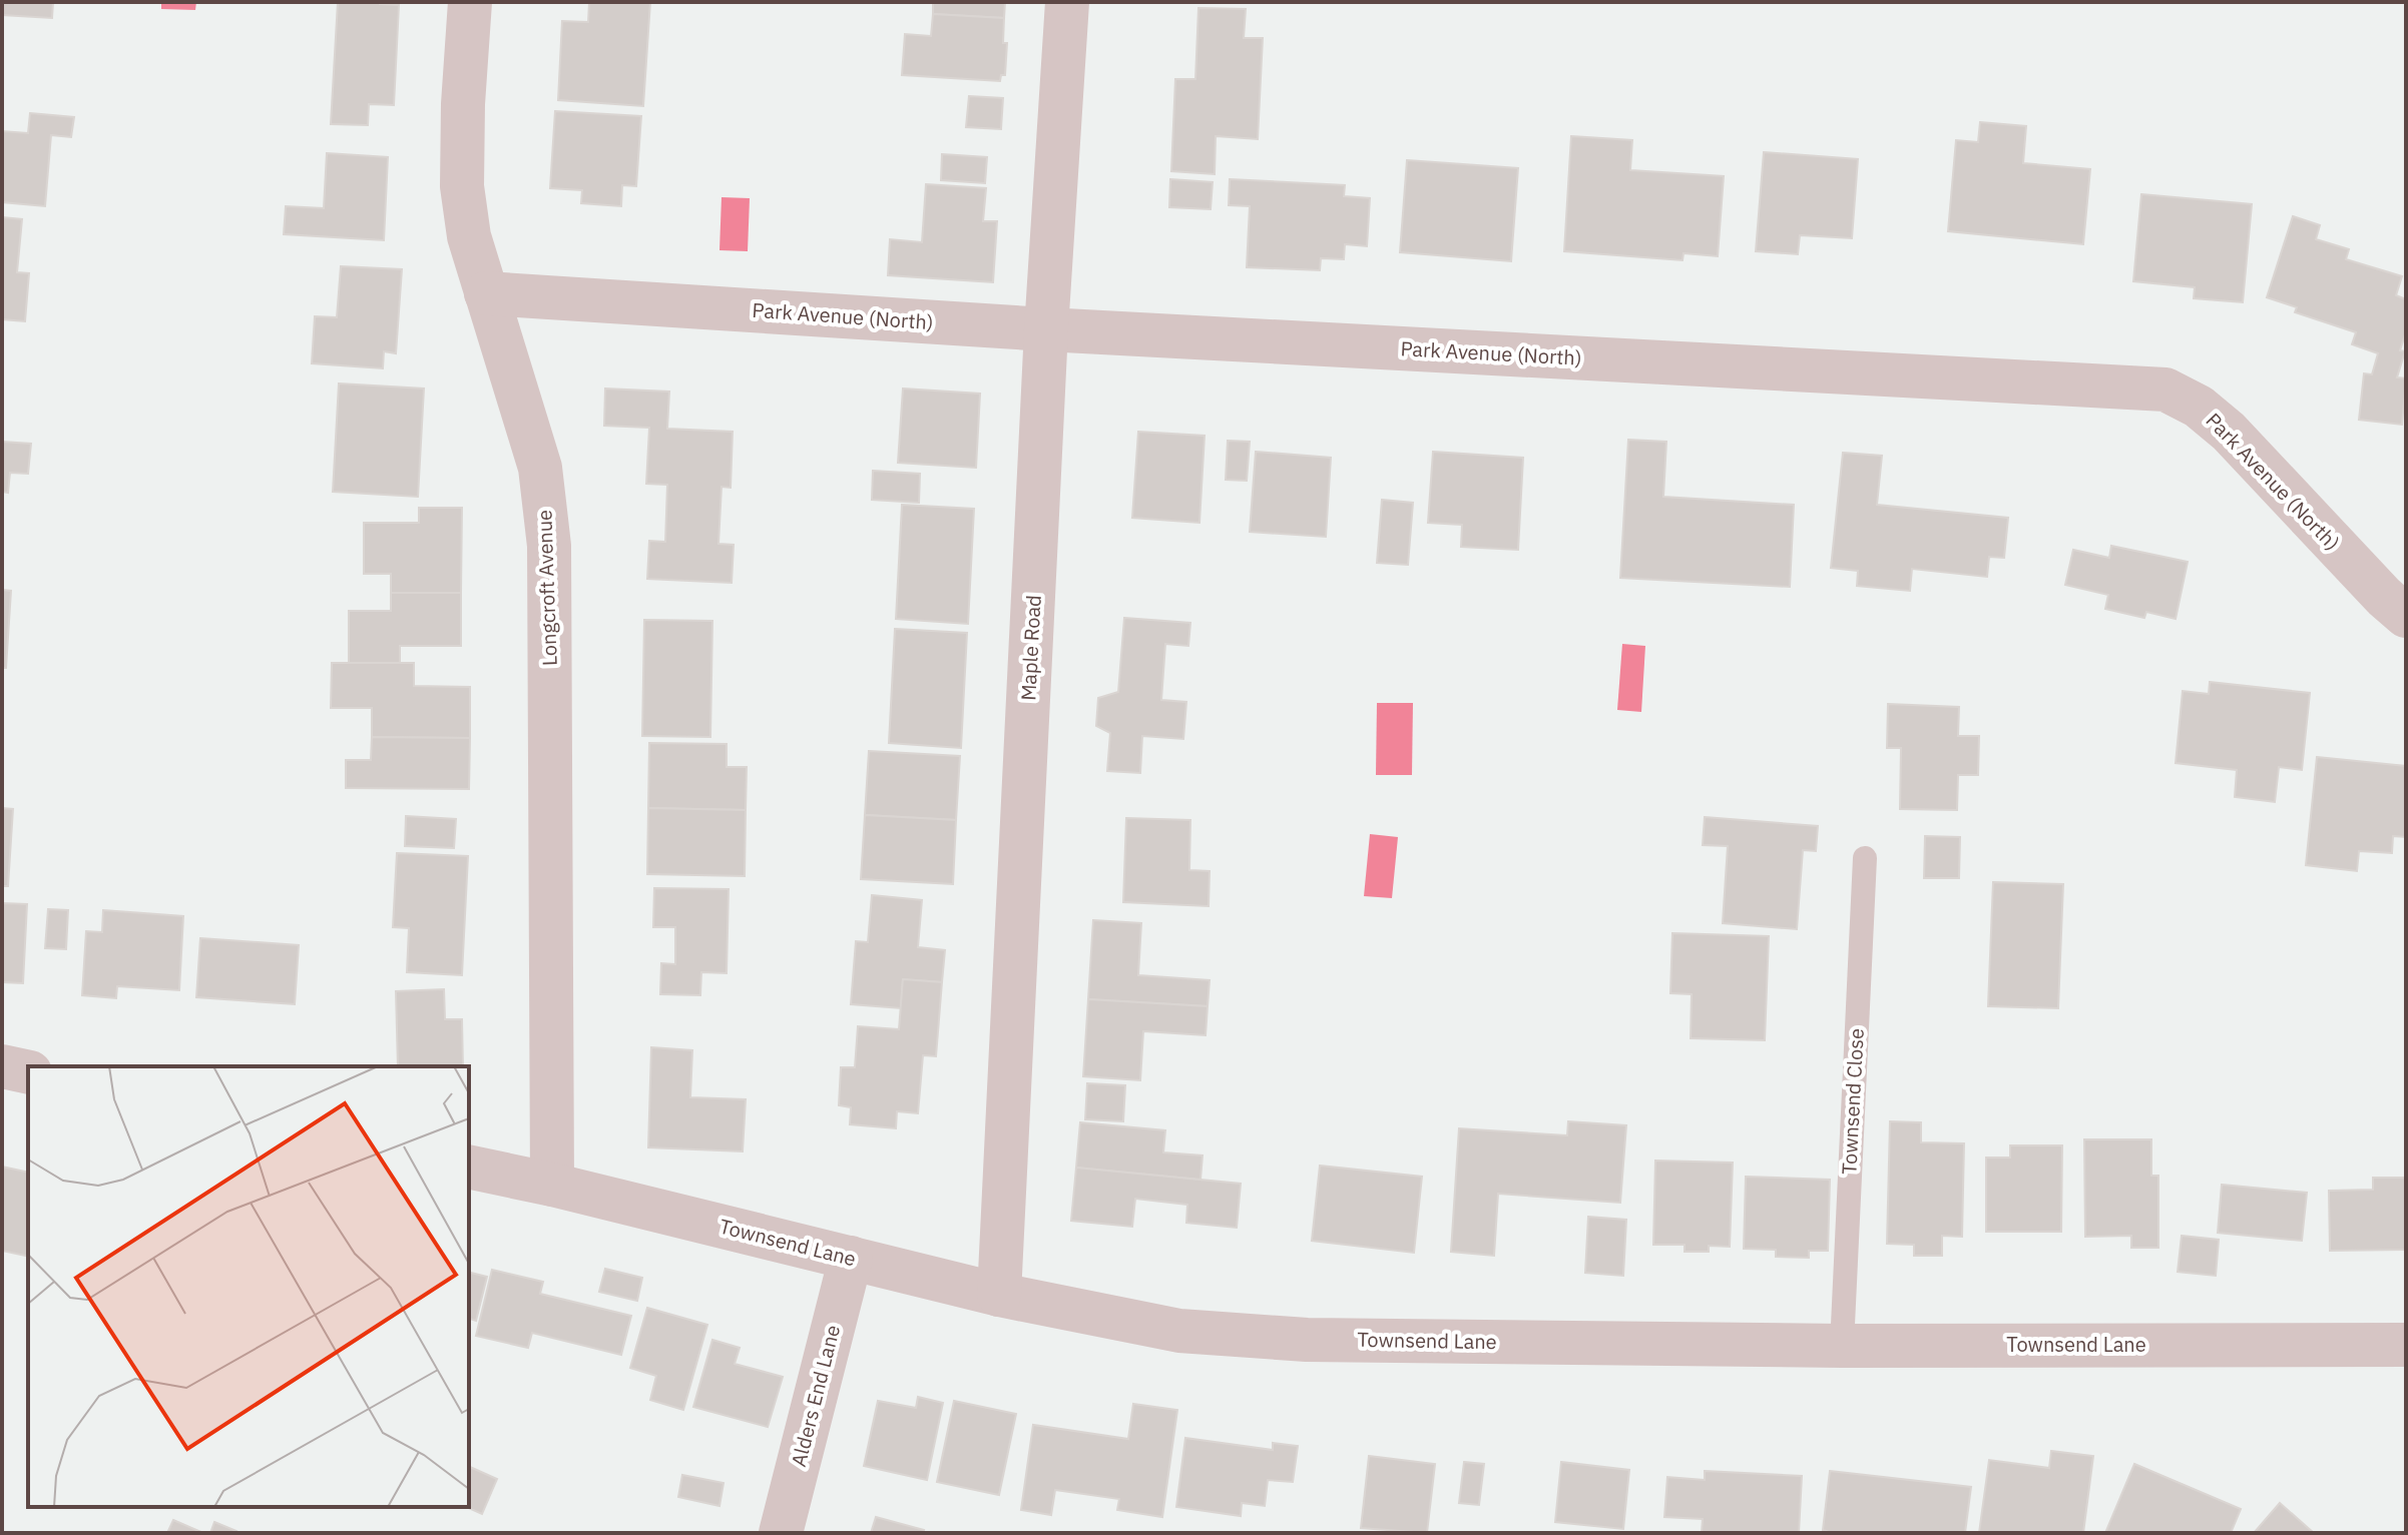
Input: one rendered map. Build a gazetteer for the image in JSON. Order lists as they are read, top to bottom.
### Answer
{
  "streets": {
    "street": [
      "Park Avenue (North)",
      "Longcroft Avenue",
      "Maple Road",
      "Townsend Lane",
      "Alders End Lane"
    ],
    "lane": ["Townsend Close"]
  },
  "crossings": [
    ["Park Avenue (North)", "Longcroft Avenue"],
    ["Park Avenue (North)", "Maple Road"],
    ["Longcroft Avenue", "Townsend Lane"],
    ["Maple Road", "Townsend Lane"],
    ["Townsend Close", "Townsend Lane"],
    ["Townsend Lane", "Alders End Lane"]
  ]
}
